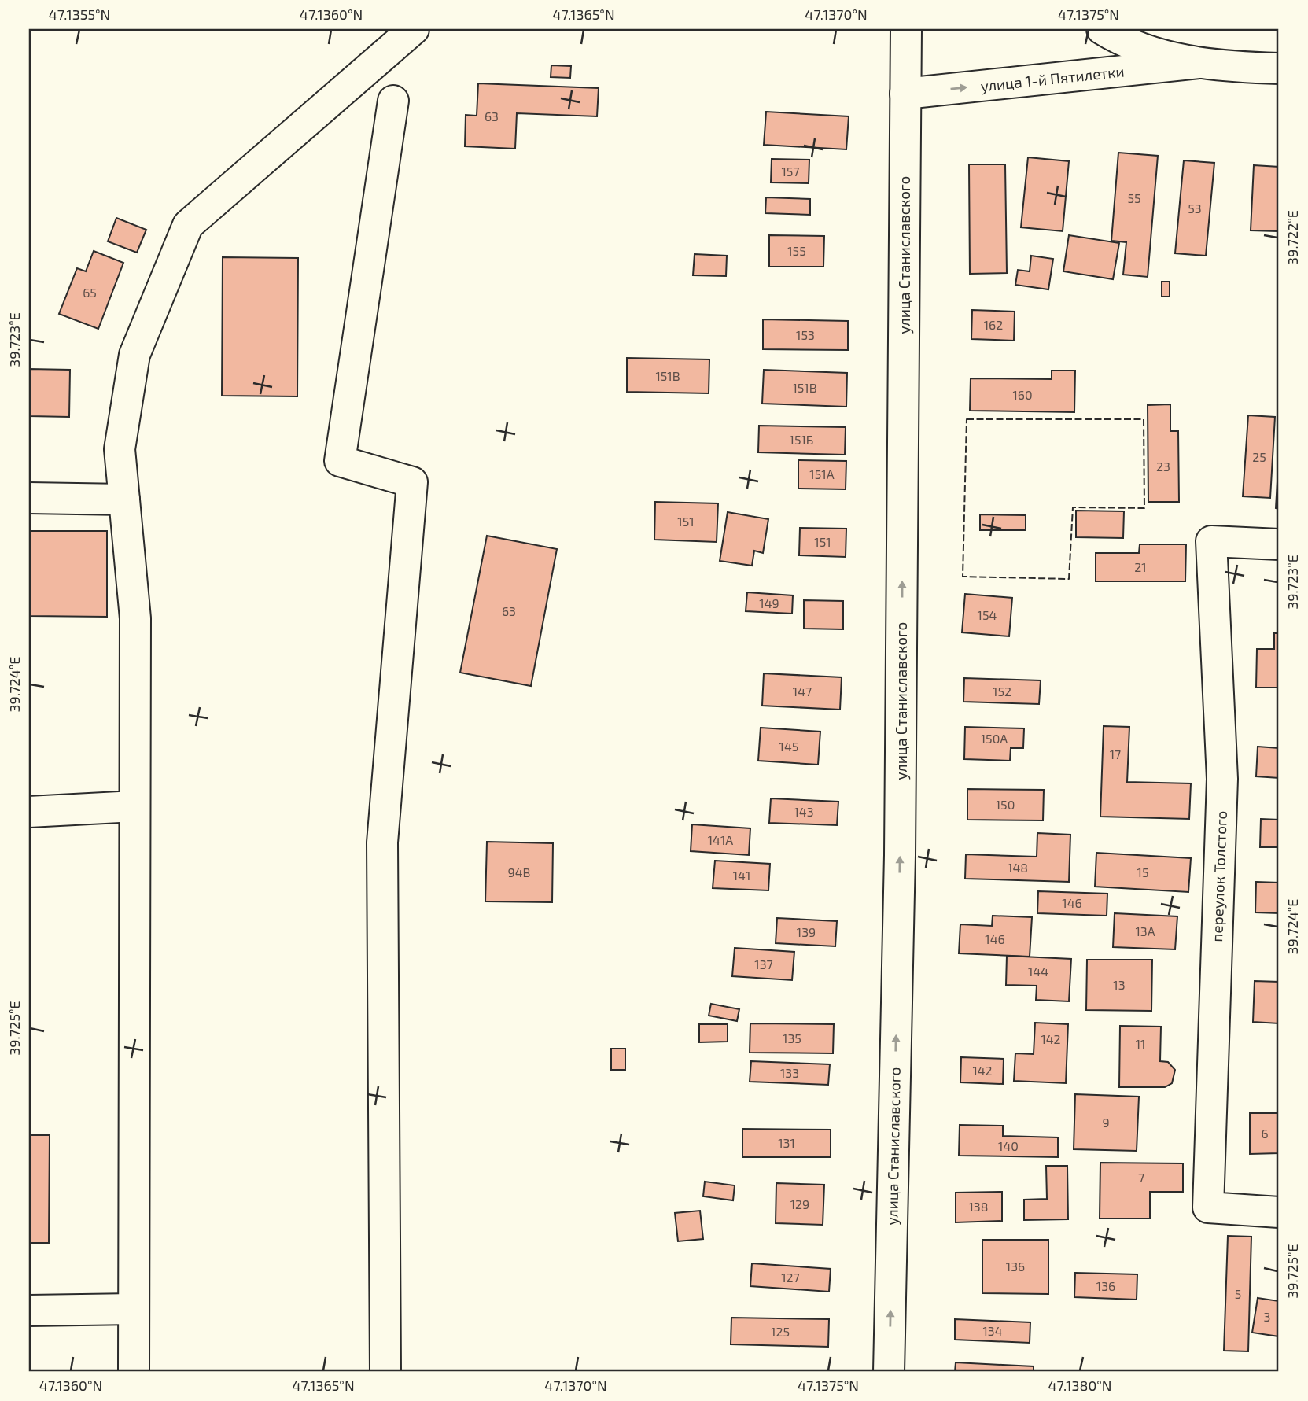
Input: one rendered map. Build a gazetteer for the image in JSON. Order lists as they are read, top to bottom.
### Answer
{
  "streets": {
    "street": ["улица 1-й Пятилетки", "улица Станиславского", "переулок Толстого"]
  },
  "crossings": [
    ["улица 1-й Пятилетки", "улица Станиславского"]
  ],
  "one_way": ["улица 1-й Пятилетки", "улица Станиславского"],
  "house_numbers": [
    "63",
    "157",
    "55",
    "53",
    "155",
    "65",
    "162",
    "153",
    "151В",
    "151В",
    "160",
    "151Б",
    "25",
    "23",
    "151А",
    "151",
    "151",
    "21",
    "149",
    "63",
    "154",
    "147",
    "152",
    "150А",
    "145",
    "17",
    "150",
    "143",
    "141А",
    "148",
    "94В",
    "15",
    "141",
    "146",
    "13А",
    "139",
    "146",
    "137",
    "144",
    "13",
    "135",
    "142",
    "11",
    "142",
    "133",
    "9",
    "6",
    "131",
    "140",
    "7",
    "129",
    "138",
    "136",
    "127",
    "136",
    "5",
    "3",
    "134",
    "125"
  ],
  "coordinates": [
    "47.1355°N",
    "47.1360°N",
    "47.1365°N",
    "47.1370°N",
    "47.1375°N",
    "39.722°E",
    "39.723°E",
    "39.724°E",
    "39.725°E",
    "47.1380°N"
  ]
}
